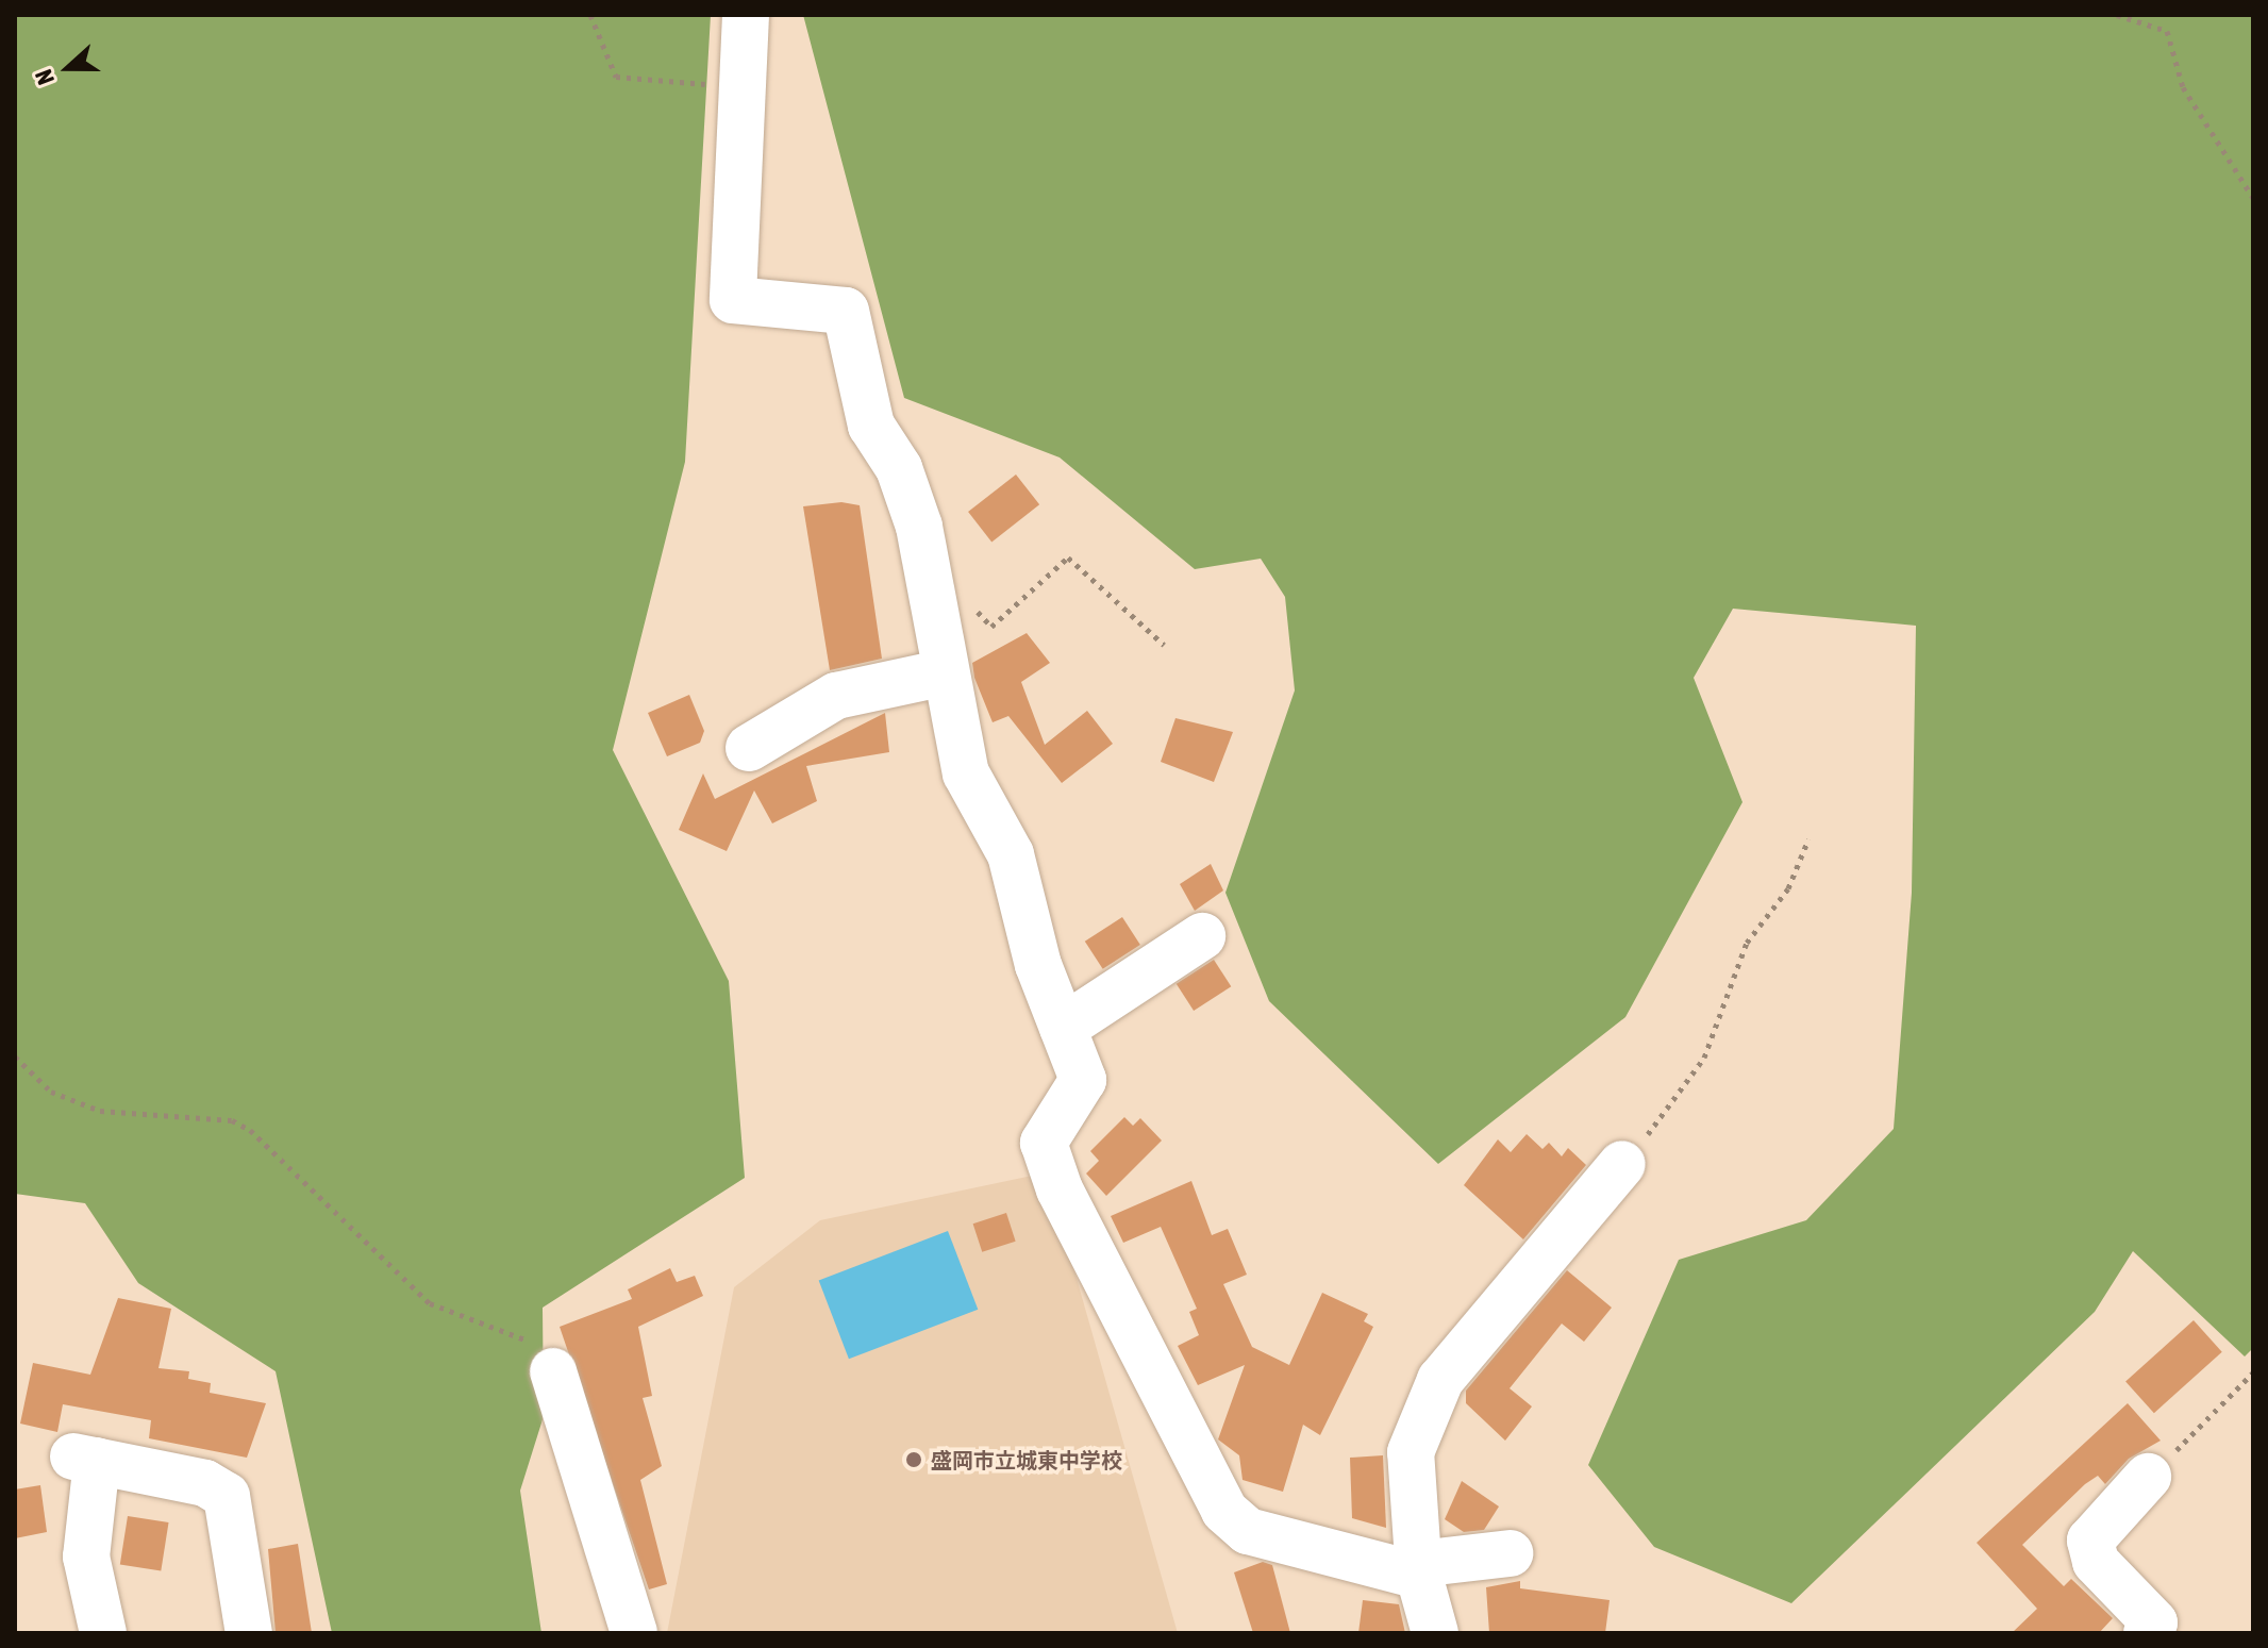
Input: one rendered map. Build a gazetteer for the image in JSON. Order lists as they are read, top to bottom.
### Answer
{
  "places": ["盛岡市立城東中学校"],
  "north": "left"
}
